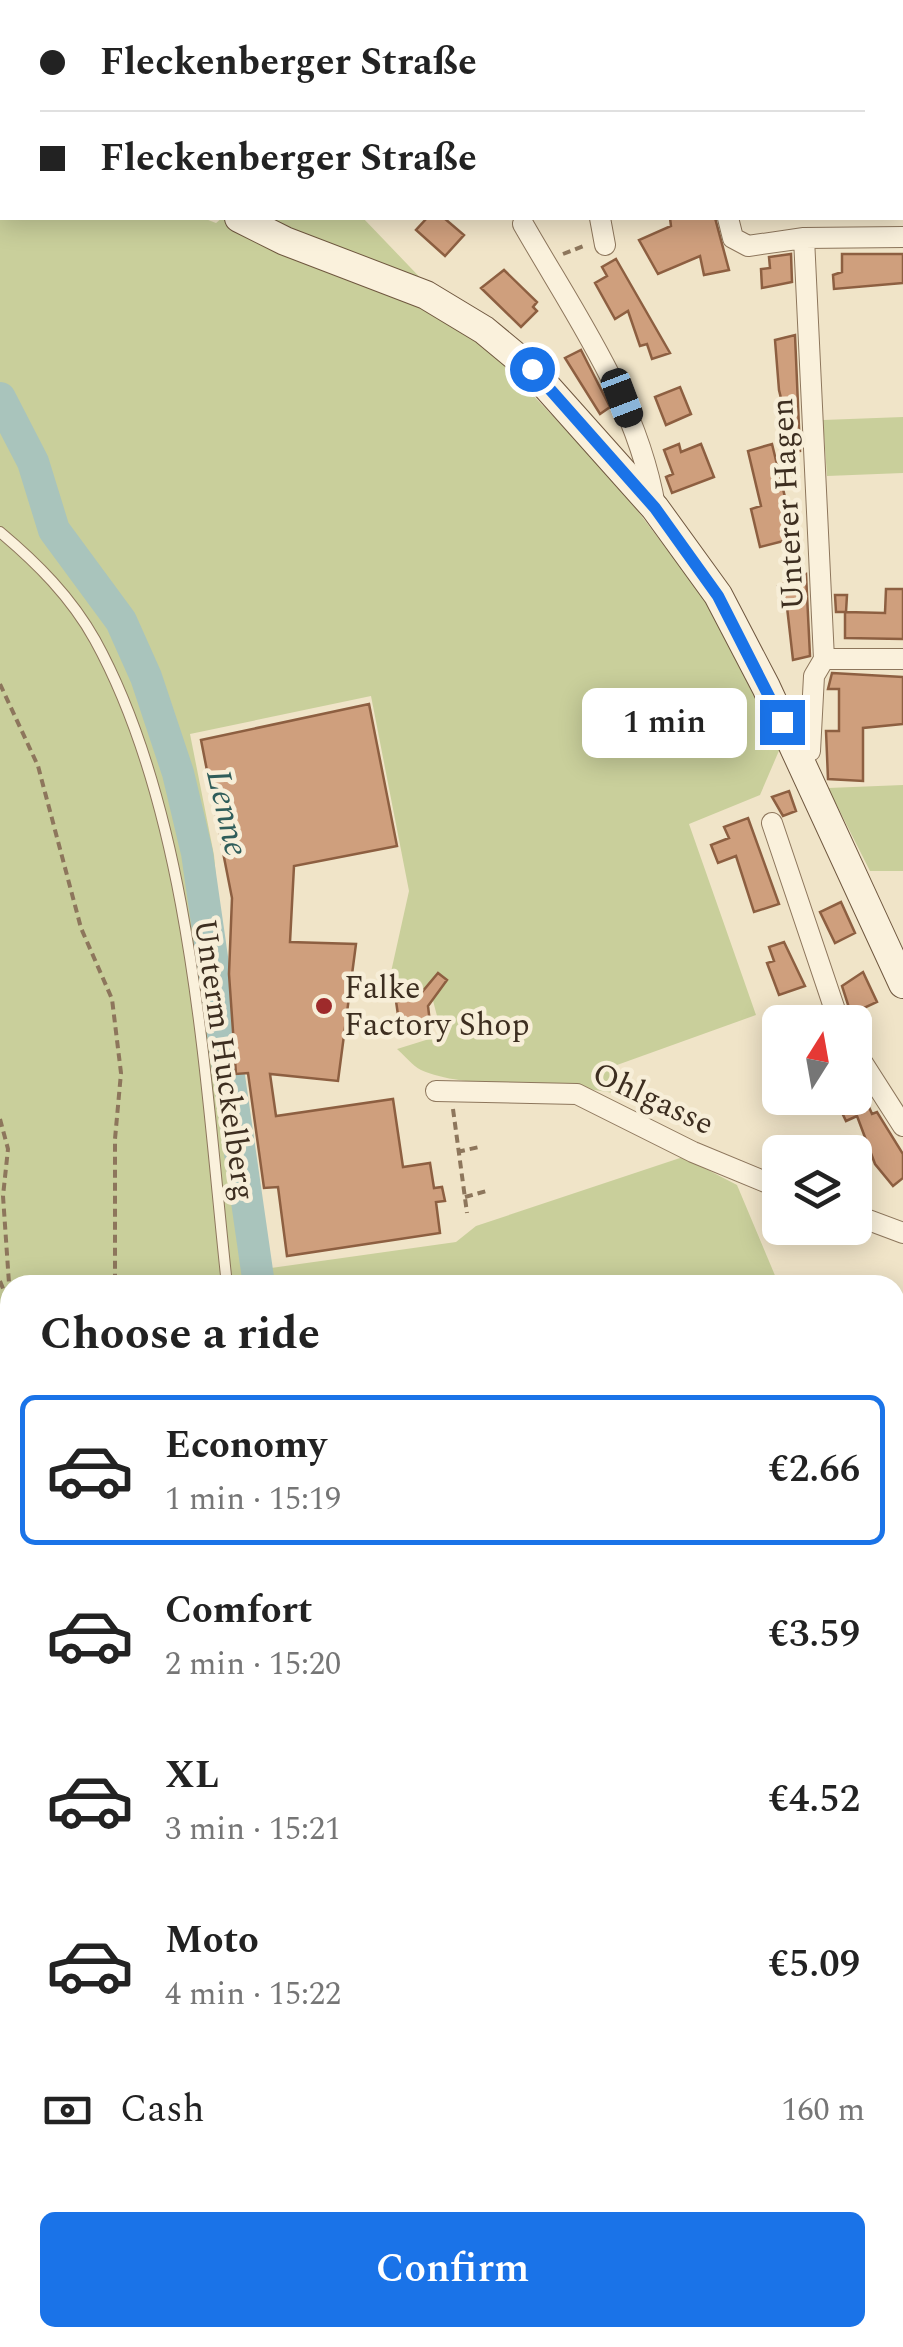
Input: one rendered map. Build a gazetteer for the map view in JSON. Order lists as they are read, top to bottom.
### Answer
{
  "streets": {
    "street": ["Unterer Hagen", "Ohlgasse"],
    "lane": ["Unterm Huckelberg"]
  },
  "water": ["Lenne"],
  "places": ["Falke Factory Shop"],
  "north": "top",
  "page": {
    "banner": ["Fleckenberger Straße", "Fleckenberger Straße"],
    "bubble": "1 min",
    "heading": "Choose a ride",
    "list": [
      {
        "name": "Economy",
        "note": "1 min · 15:19",
        "value": "€2.66"
      },
      {
        "name": "Comfort",
        "note": "2 min · 15:20",
        "value": "€3.59"
      },
      {
        "name": "XL",
        "note": "3 min · 15:21",
        "value": "€4.52"
      },
      {
        "name": "Moto",
        "note": "4 min · 15:22",
        "value": "€5.09"
      }
    ],
    "pay": ["Cash", "160 m"],
    "buttons": "Confirm"
  }
}
